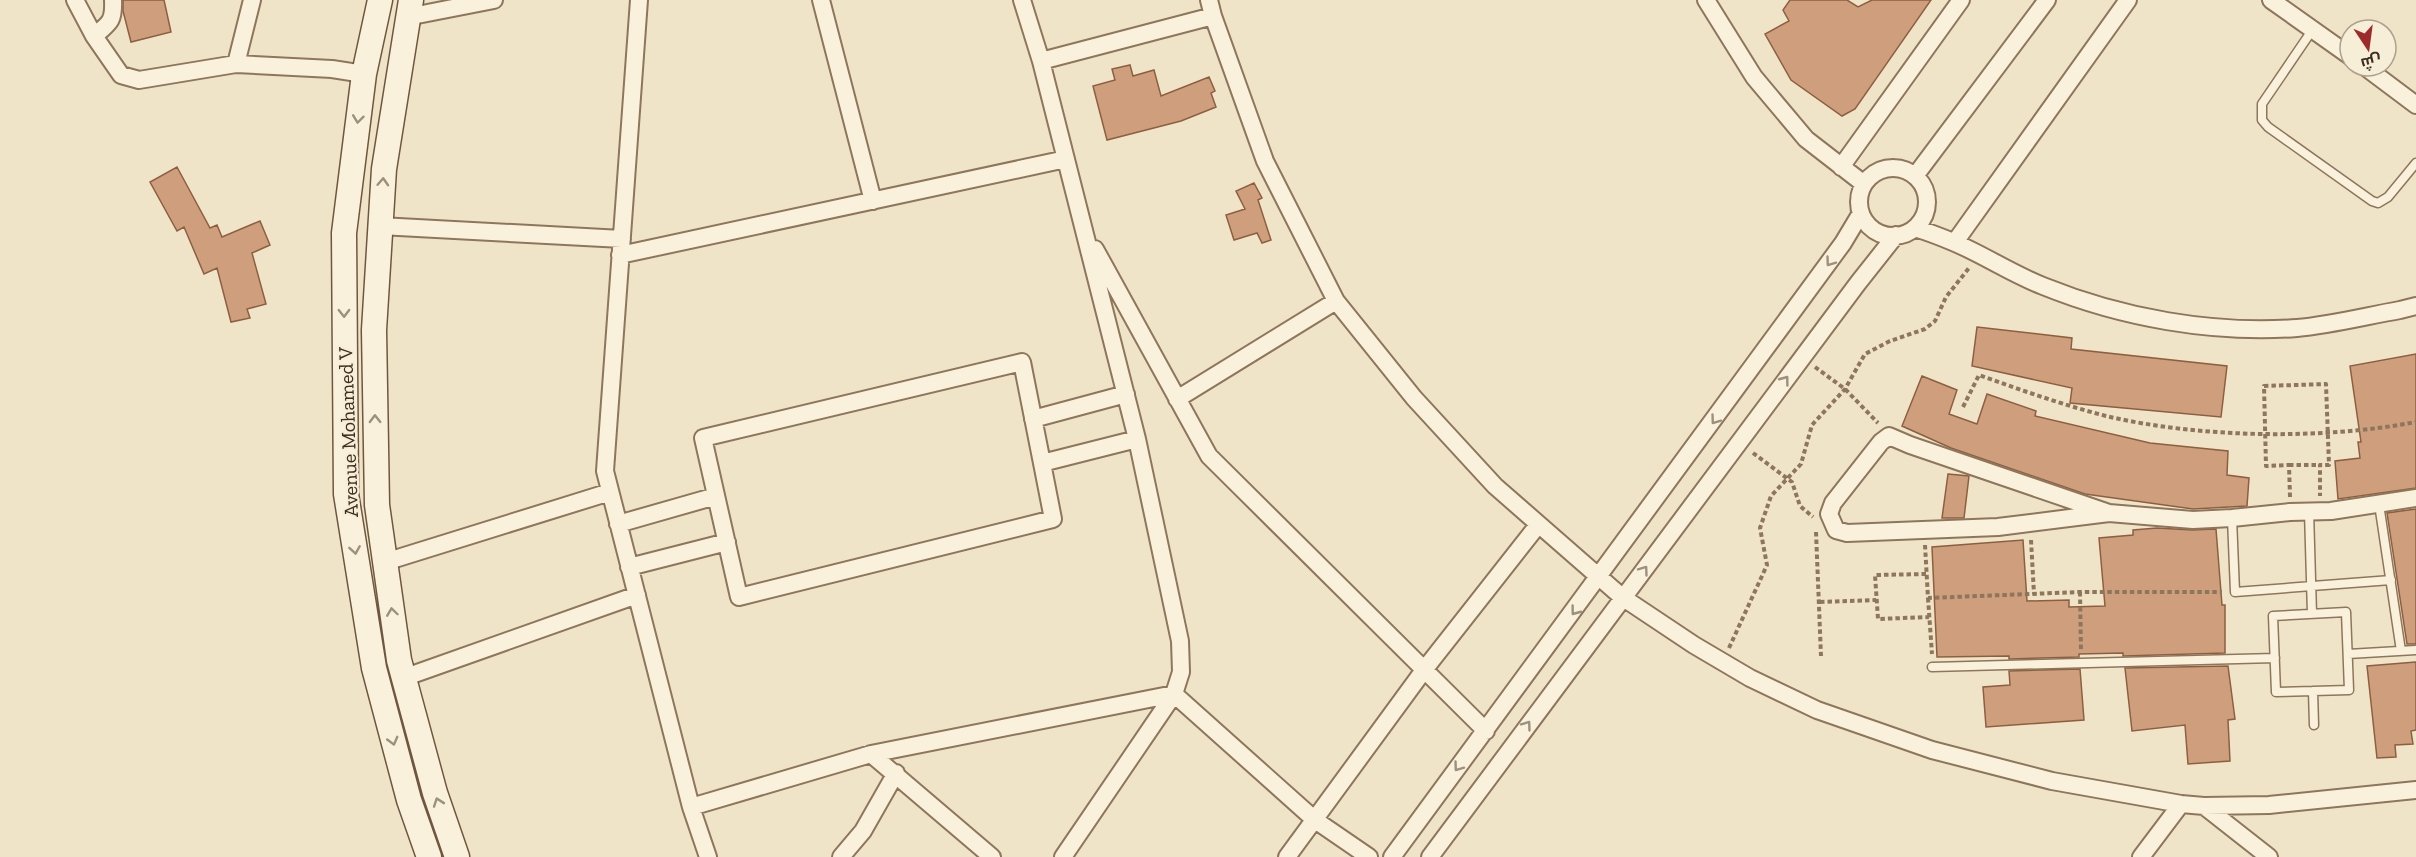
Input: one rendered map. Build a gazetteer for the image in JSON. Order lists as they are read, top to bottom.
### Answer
{
  "streets": {
    "street": ["Avenue Mohamed V"]
  },
  "north": "bottom"
}
